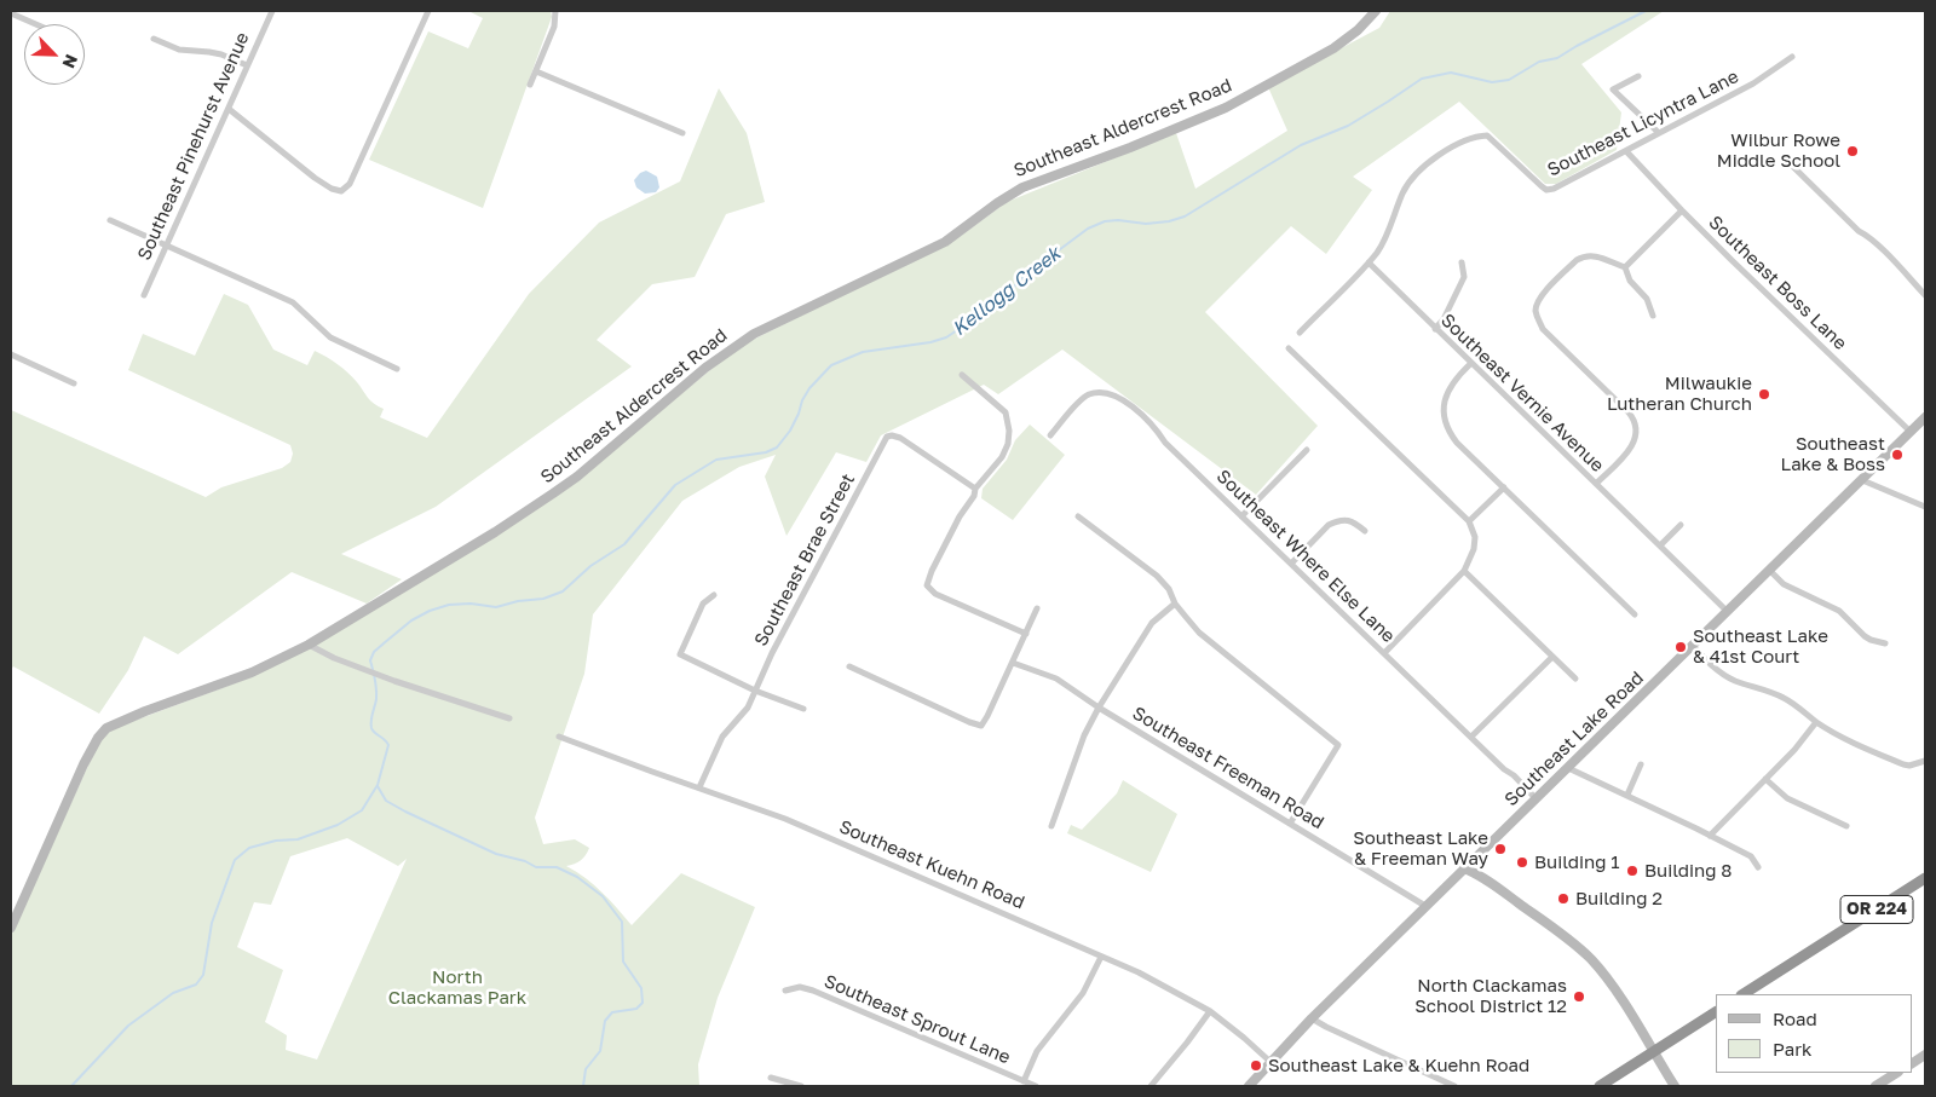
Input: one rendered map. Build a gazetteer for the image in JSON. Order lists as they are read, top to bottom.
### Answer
{
  "streets": {
    "highway": ["OR 224"],
    "street": [
      "Southeast Licyntra Lane",
      "Southeast Aldercrest Road",
      "Southeast Pinehurst Avenue",
      "Southeast Boss Lane",
      "Southeast Vernie Avenue",
      "Southeast Where Else Lane",
      "Southeast Brae Street",
      "Southeast Lake Road",
      "Southeast Freeman Road",
      "Southeast Kuehn Road",
      "Southeast Sprout Lane"
    ]
  },
  "crossings": [
    ["Southeast Licyntra Lane", "Southeast Boss Lane"],
    ["Southeast Licyntra Lane", "Southeast Vernie Avenue"],
    ["Southeast Boss Lane", "Southeast Lake Road"],
    ["Southeast Vernie Avenue", "Southeast Lake Road"],
    ["Southeast Where Else Lane", "Southeast Lake Road"],
    ["Southeast Brae Street", "Southeast Kuehn Road"],
    ["Southeast Lake Road", "Southeast Freeman Road"],
    ["Southeast Lake Road", "Southeast Kuehn Road"]
  ],
  "water": ["Kellogg Creek"],
  "parks": ["North Clackamas Park"],
  "places": [
    "Wilbur Rowe Middle School",
    "Milwaukie Lutheran Church",
    "Southeast Lake & Boss",
    "Southeast Lake & 41st Court",
    "Southeast Lake & Freeman Way",
    "Building 1",
    "Building 8",
    "Building 2",
    "North Clackamas School District 12",
    "Southeast Lake & Kuehn Road"
  ],
  "legend": ["Road", "Park"],
  "north": "bottom right"
}
